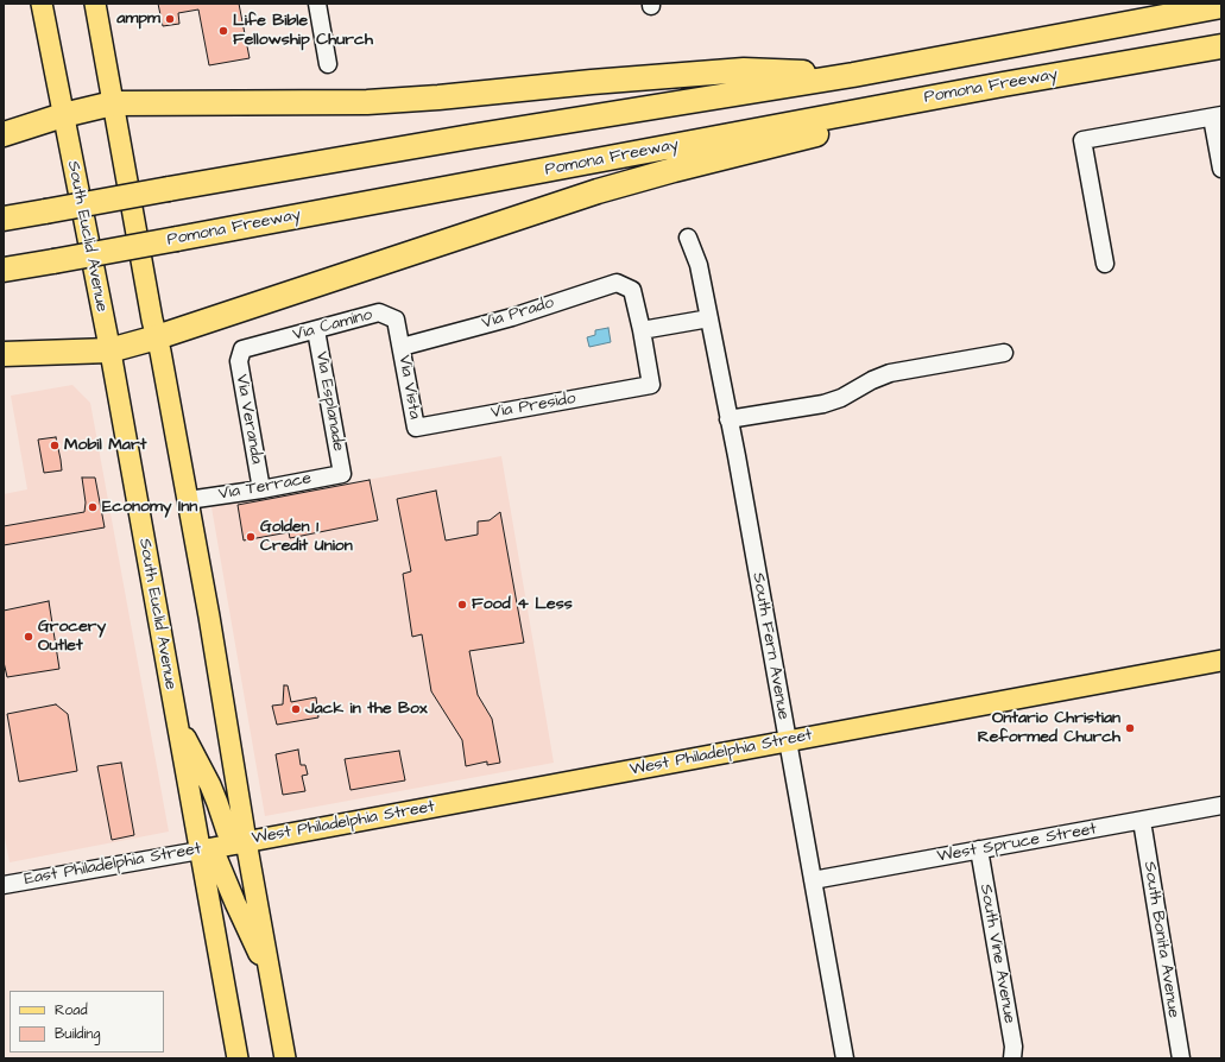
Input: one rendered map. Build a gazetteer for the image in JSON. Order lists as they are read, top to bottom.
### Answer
{
  "streets": {
    "highway": ["Pomona Freeway"],
    "main road": ["South Euclid Avenue", "West Philadelphia Street", "East Philadelphia Street"],
    "street": [
      "Via Prado",
      "Via Camino",
      "Via Vista",
      "Via Esplanade",
      "Via Presido",
      "Via Veranda",
      "Via Terrace",
      "South Fern Avenue",
      "West Spruce Street",
      "South Bonita Avenue",
      "South Vine Avenue"
    ]
  },
  "crossings": [
    ["South Euclid Avenue", "East Philadelphia Street"],
    ["Via Prado", "Via Camino"],
    ["Via Prado", "Via Vista"],
    ["Via Prado", "Via Presido"],
    ["Via Camino", "Via Vista"],
    ["Via Camino", "Via Esplanade"],
    ["Via Camino", "Via Veranda"],
    ["Via Vista", "Via Presido"],
    ["Via Esplanade", "Via Terrace"],
    ["Via Veranda", "Via Terrace"],
    ["South Fern Avenue", "West Philadelphia Street"],
    ["South Fern Avenue", "West Spruce Street"],
    ["West Philadelphia Street", "East Philadelphia Street"],
    ["West Spruce Street", "South Bonita Avenue"],
    ["West Spruce Street", "South Vine Avenue"]
  ],
  "places": [
    "ampm",
    "Life Bible Fellowship Church",
    "Mobil Mart",
    "Economy Inn",
    "Golden 1 Credit Union",
    "Food 4 Less",
    "Grocery Outlet",
    "Jack in the Box",
    "Ontario Christian Reformed Church"
  ],
  "legend": ["Road", "Building"]
}
